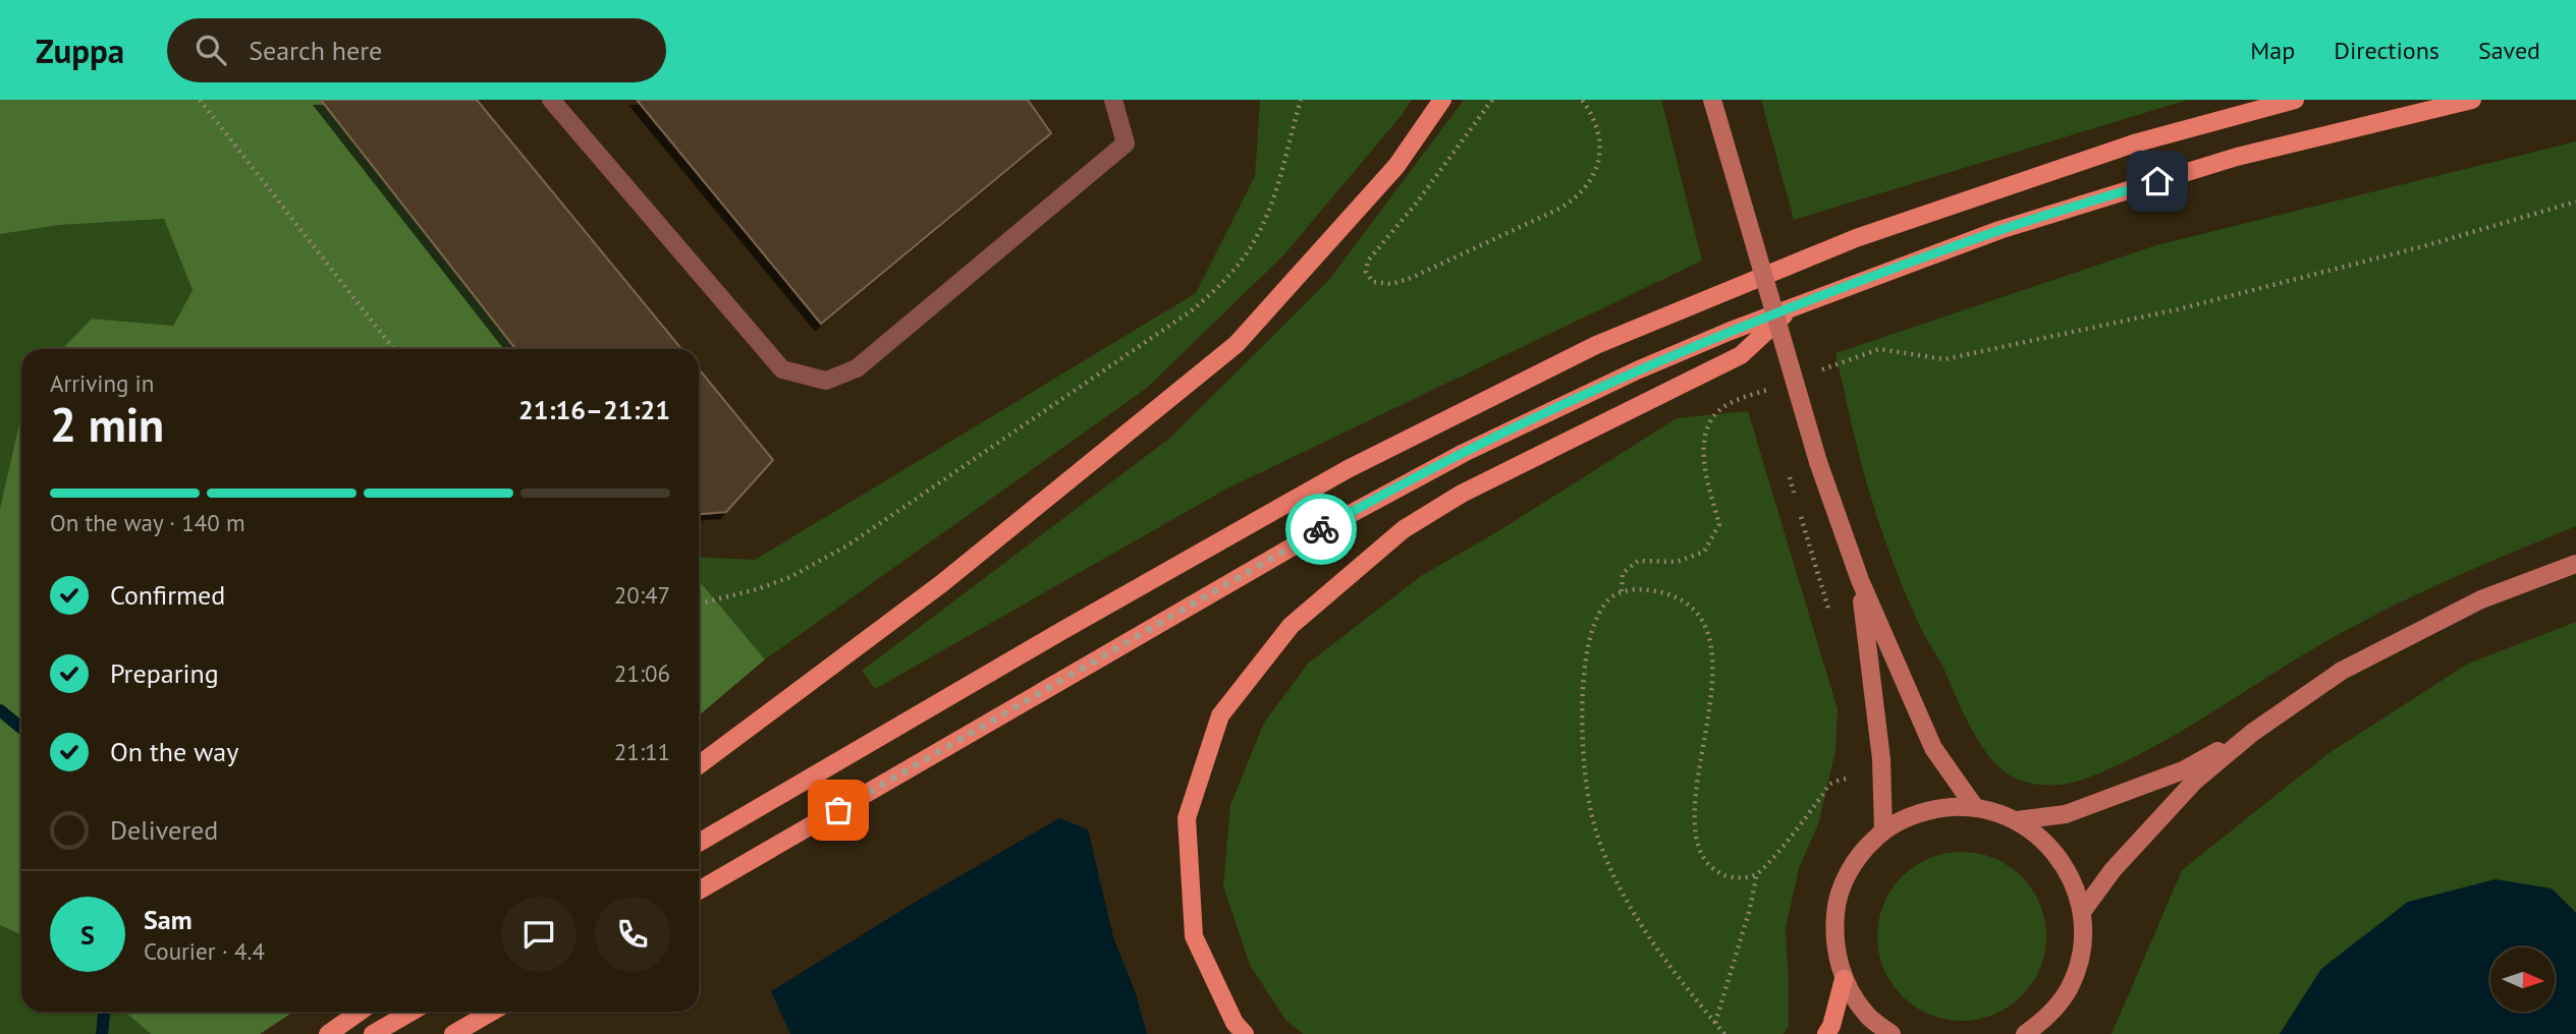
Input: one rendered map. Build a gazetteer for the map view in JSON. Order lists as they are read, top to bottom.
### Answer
{
  "north": "right",
  "page": {
    "header": "Zuppa",
    "search": "Search here",
    "nav": ["Map", "Directions", "Saved"],
    "heading": ["2 min", "Arriving in", "21:16–21:21"],
    "panel": ["Sam", "Courier · 4.4"],
    "bar": "On the way · 140 m",
    "list": [
      ["Confirmed", "20:47"],
      ["Preparing", "21:06"],
      ["On the way", "21:11"],
      "Delivered"
    ],
    "round": "S"
  }
}
